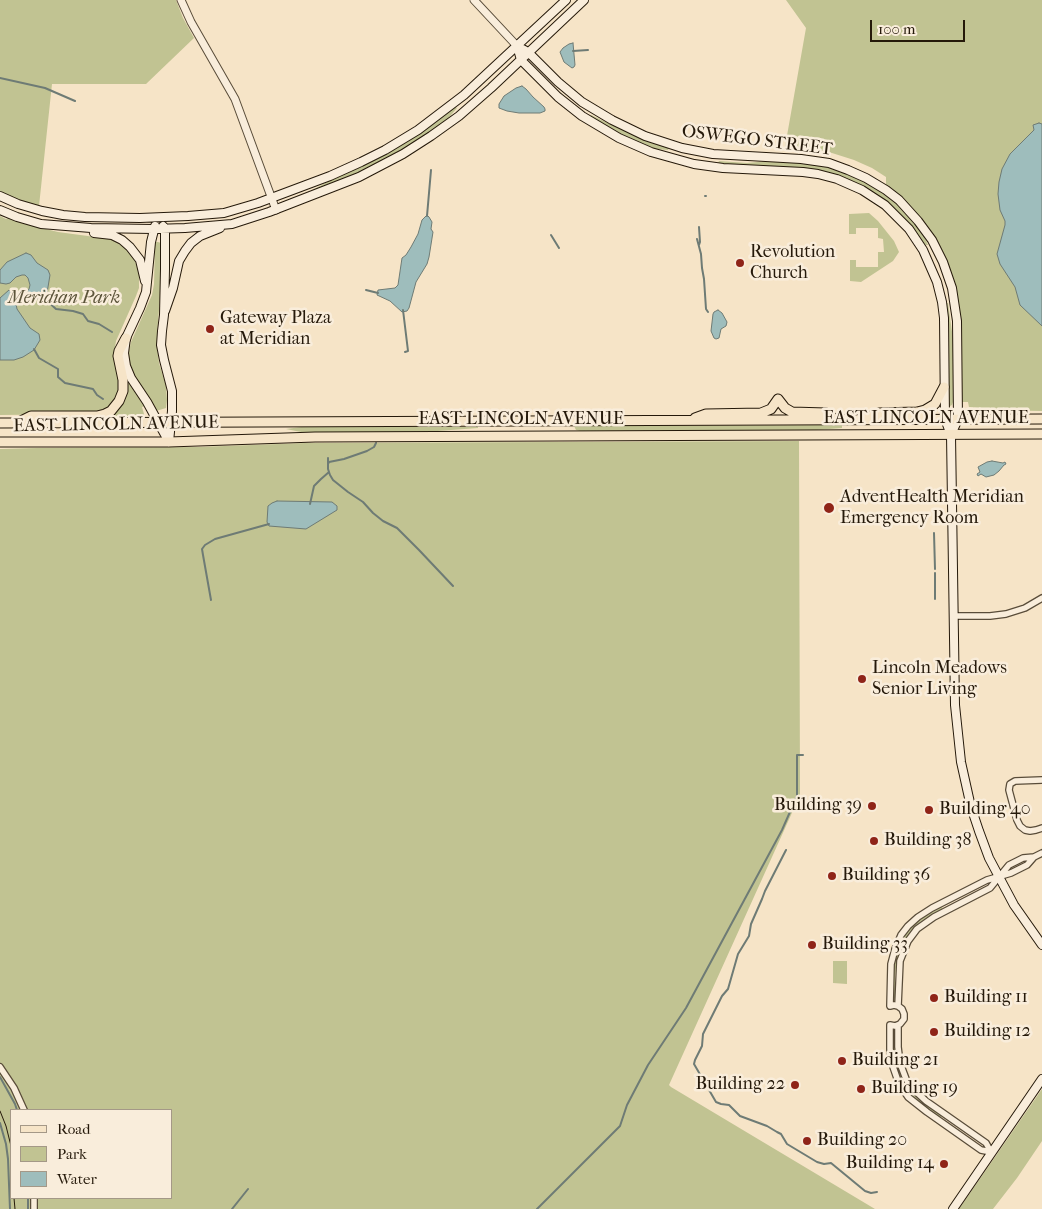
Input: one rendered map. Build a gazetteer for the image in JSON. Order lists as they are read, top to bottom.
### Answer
{
  "streets": {
    "main road": ["OSWEGO STREET", "EAST LINCOLN AVENUE"]
  },
  "crossings": [
    ["OSWEGO STREET", "EAST LINCOLN AVENUE"]
  ],
  "parks": ["Meridian Park"],
  "places": [
    "Revolution Church",
    "Gateway Plaza at Meridian",
    "AdventHealth Meridian Emergency Room",
    "Lincoln Meadows Senior Living",
    "Building 39",
    "Building 40",
    "Building 38",
    "Building 36",
    "Building 33",
    "Building 11",
    "Building 12",
    "Building 21",
    "Building 22",
    "Building 19",
    "Building 20",
    "Building 14"
  ],
  "legend": ["Road", "Park", "Water"],
  "scale_bar": "100 m"
}
